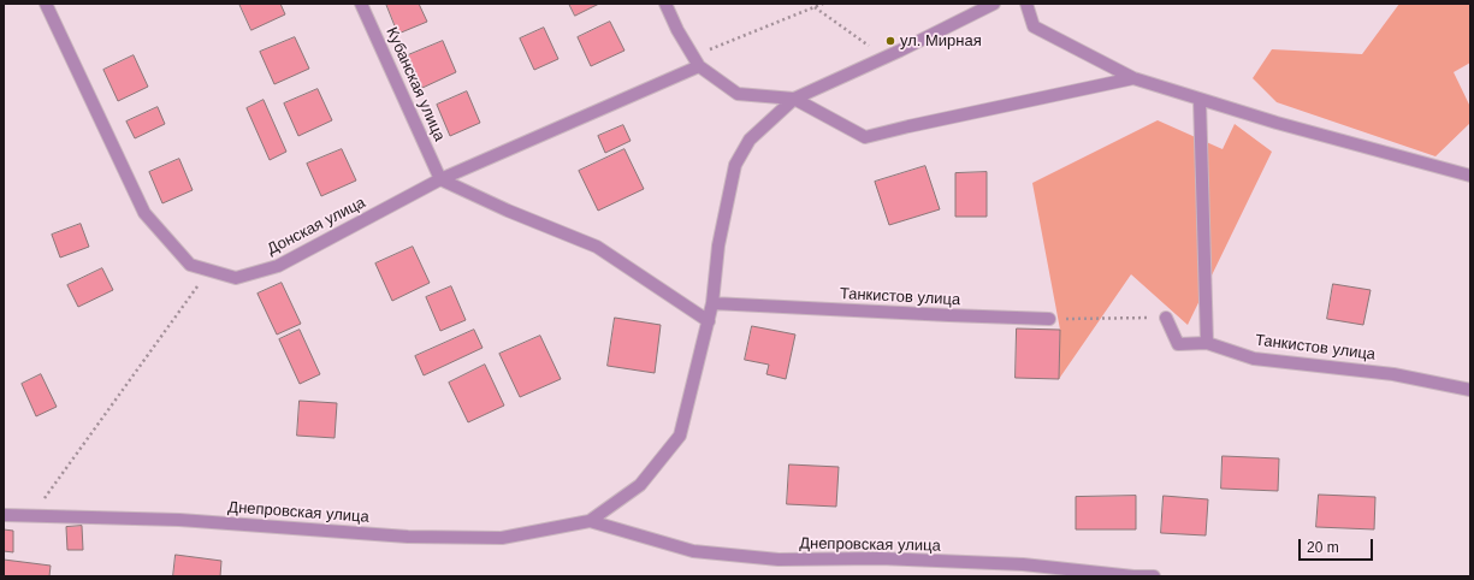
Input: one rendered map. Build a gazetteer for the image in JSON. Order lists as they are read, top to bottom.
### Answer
{
  "streets": {
    "street": [
      "Кубанская улица",
      "Донская улица",
      "Танкистов улица",
      "Днепровская улица"
    ]
  },
  "crossings": [
    ["Кубанская улица", "Донская улица"],
    ["Танкистов улица", "Днепровская улица"]
  ],
  "places": ["ул. Мирная"],
  "scale_bar": "20 m"
}
